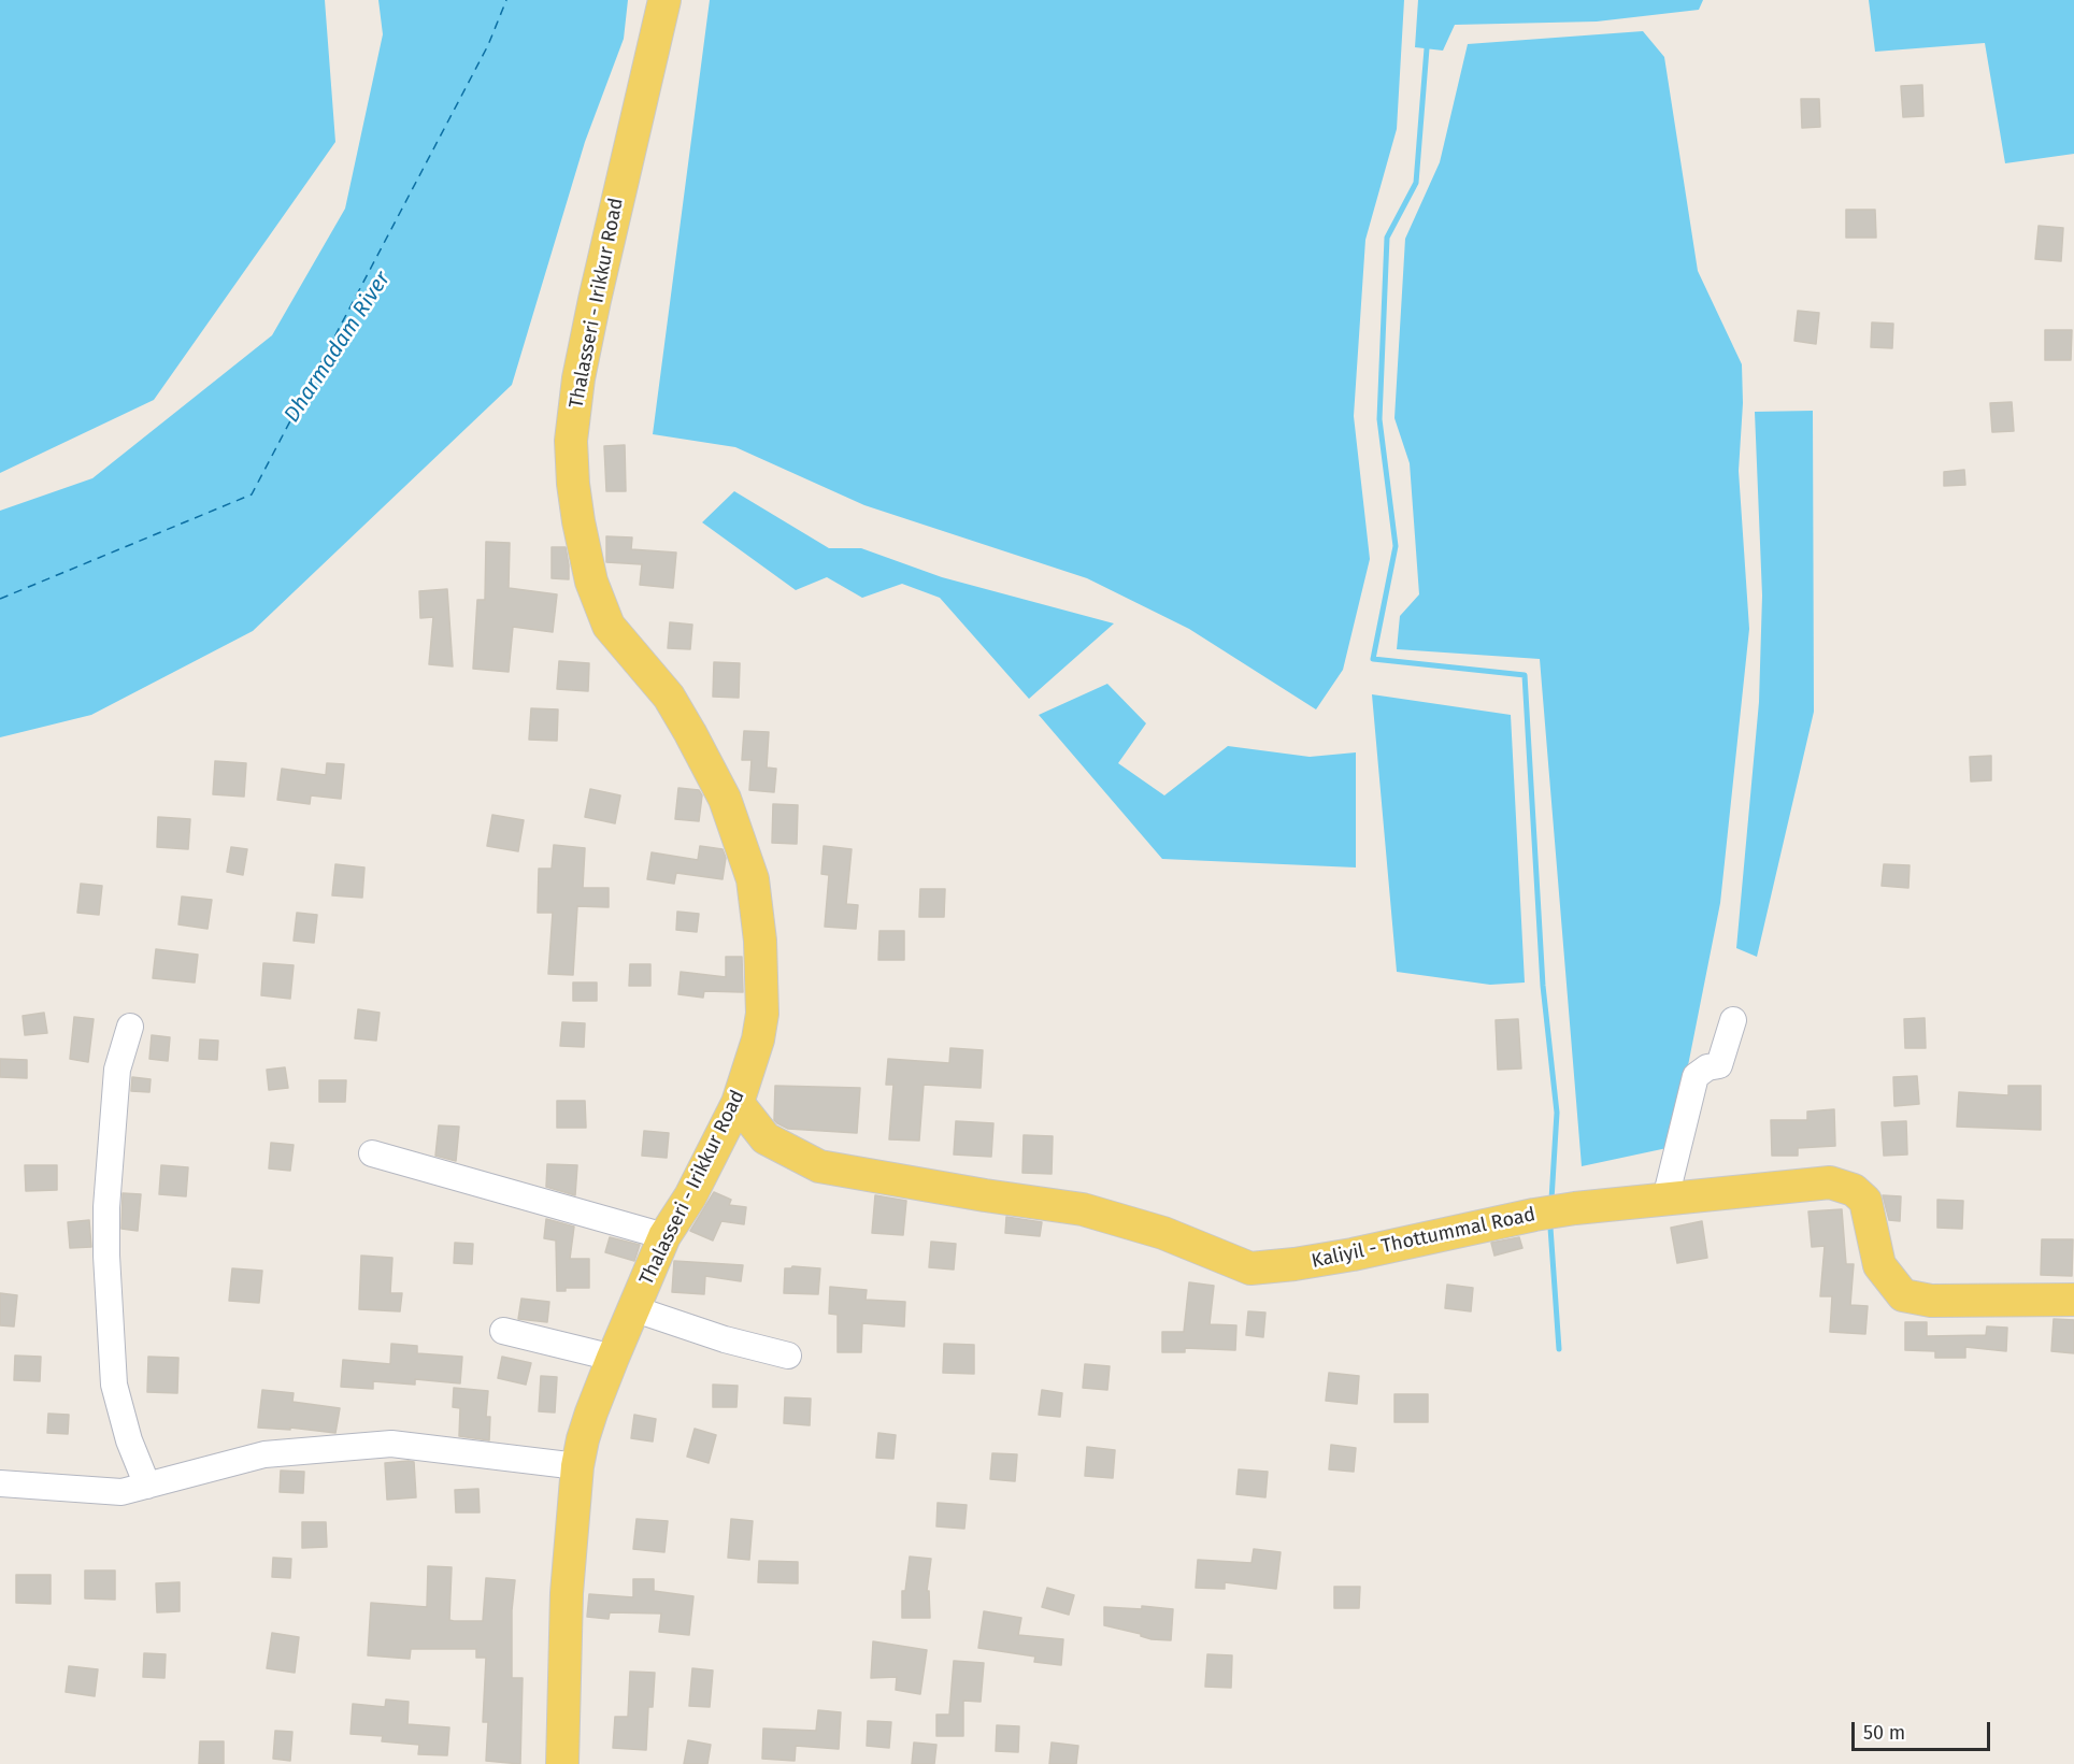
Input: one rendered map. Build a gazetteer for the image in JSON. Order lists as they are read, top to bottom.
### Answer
{
  "streets": {
    "main road": ["Thalasseri - Irikkur Road", "Kaliyil - Thottummal Road"]
  },
  "crossings": [
    ["Thalasseri - Irikkur Road", "Kaliyil - Thottummal Road"]
  ],
  "water": ["Dharmadam River"],
  "scale_bar": "50 m"
}
